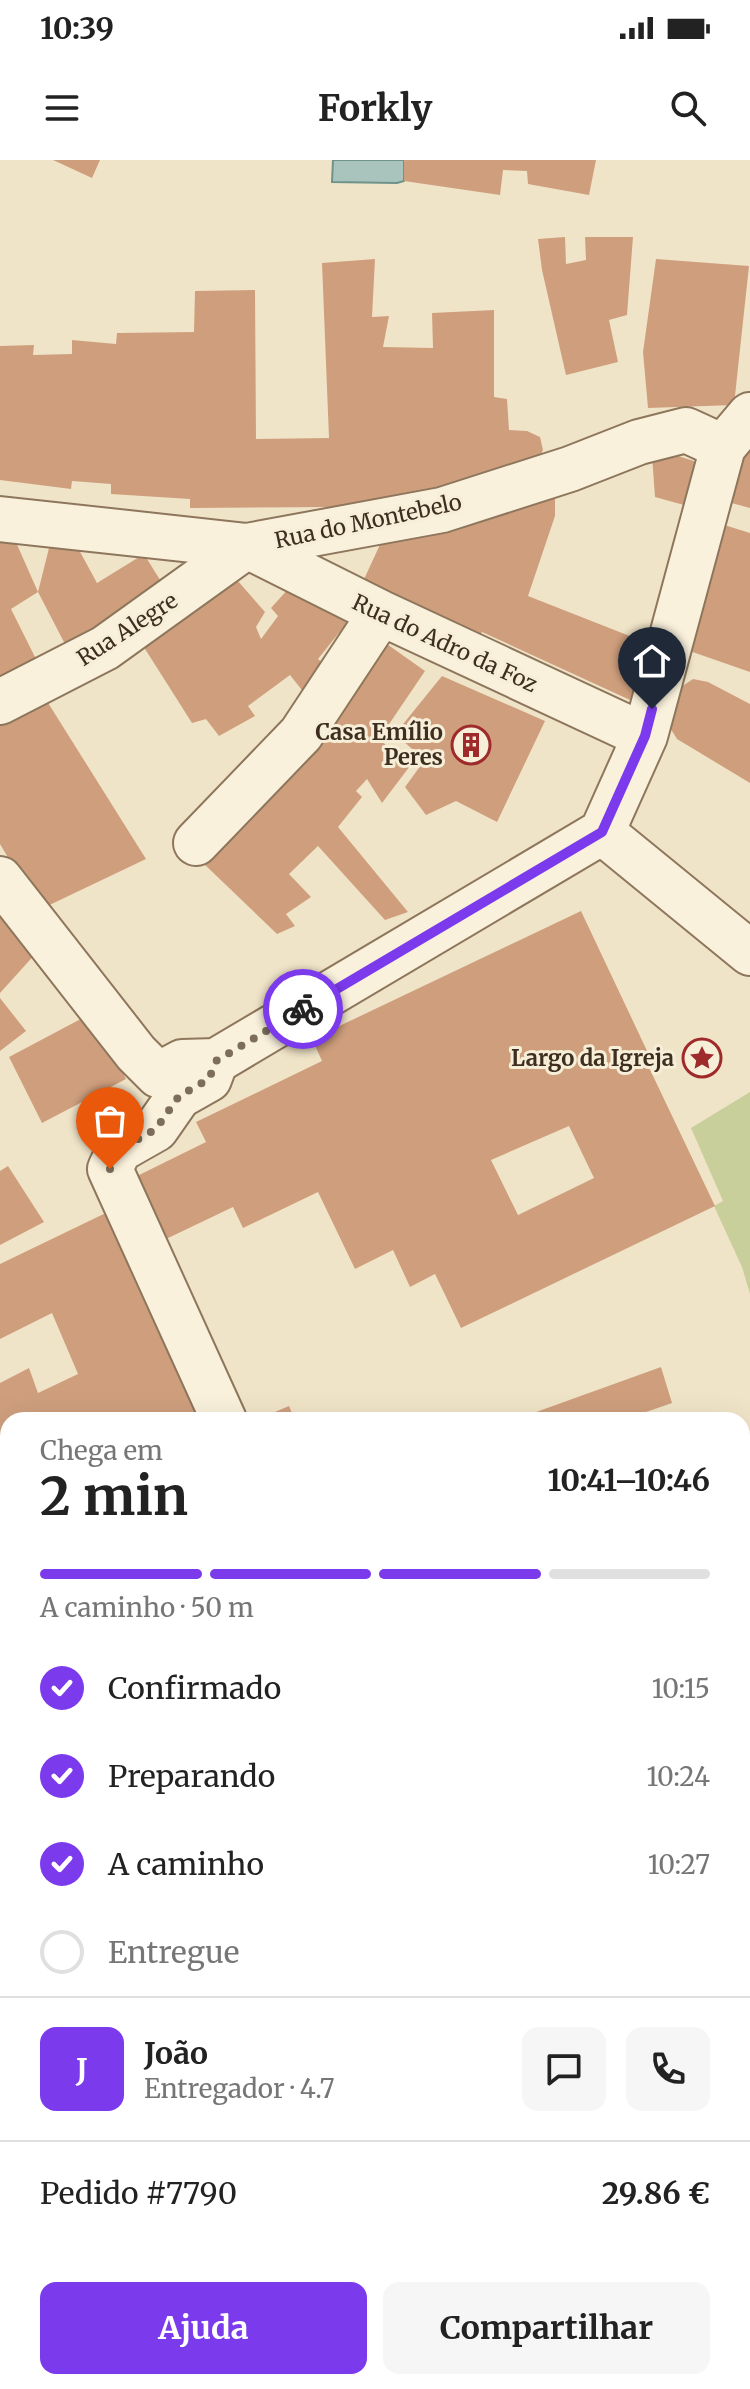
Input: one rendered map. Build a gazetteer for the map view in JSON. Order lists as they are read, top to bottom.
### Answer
{
  "streets": {
    "street": ["Rua do Montebelo", "Rua Alegre", "Rua do Adro da Foz"]
  },
  "crossings": [
    ["Rua do Montebelo", "Rua Alegre"],
    ["Rua do Montebelo", "Rua do Adro da Foz"],
    ["Rua Alegre", "Rua do Adro da Foz"]
  ],
  "places": {
    "building": ["Casa Emílio Peres"],
    "place": ["Largo da Igreja"]
  },
  "page": {
    "status": "10:39",
    "header": "Forkly",
    "heading": ["2 min", "Chega em", "10:41–10:46"],
    "panel": [
      "João",
      "Entregador · 4.7",
      "Pedido #7790",
      "29.86 €"
    ],
    "bar": "A caminho · 50 m",
    "list": [
      ["Confirmado", "10:15"],
      ["Preparando", "10:24"],
      ["A caminho", "10:27"],
      "Entregue"
    ],
    "round": "J",
    "buttons": ["Ajuda", "Compartilhar"]
  }
}
